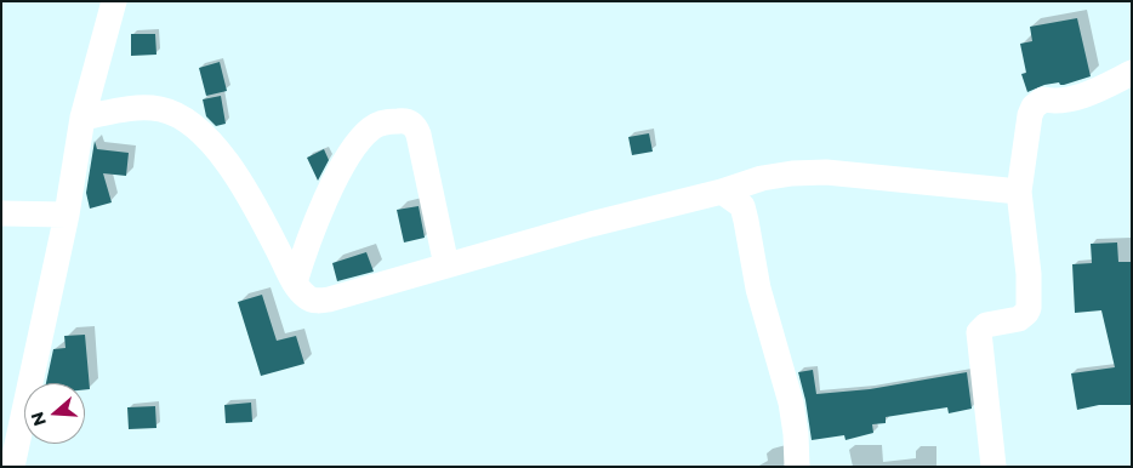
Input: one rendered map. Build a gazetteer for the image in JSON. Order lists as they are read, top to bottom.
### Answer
{
  "north": "left"
}
